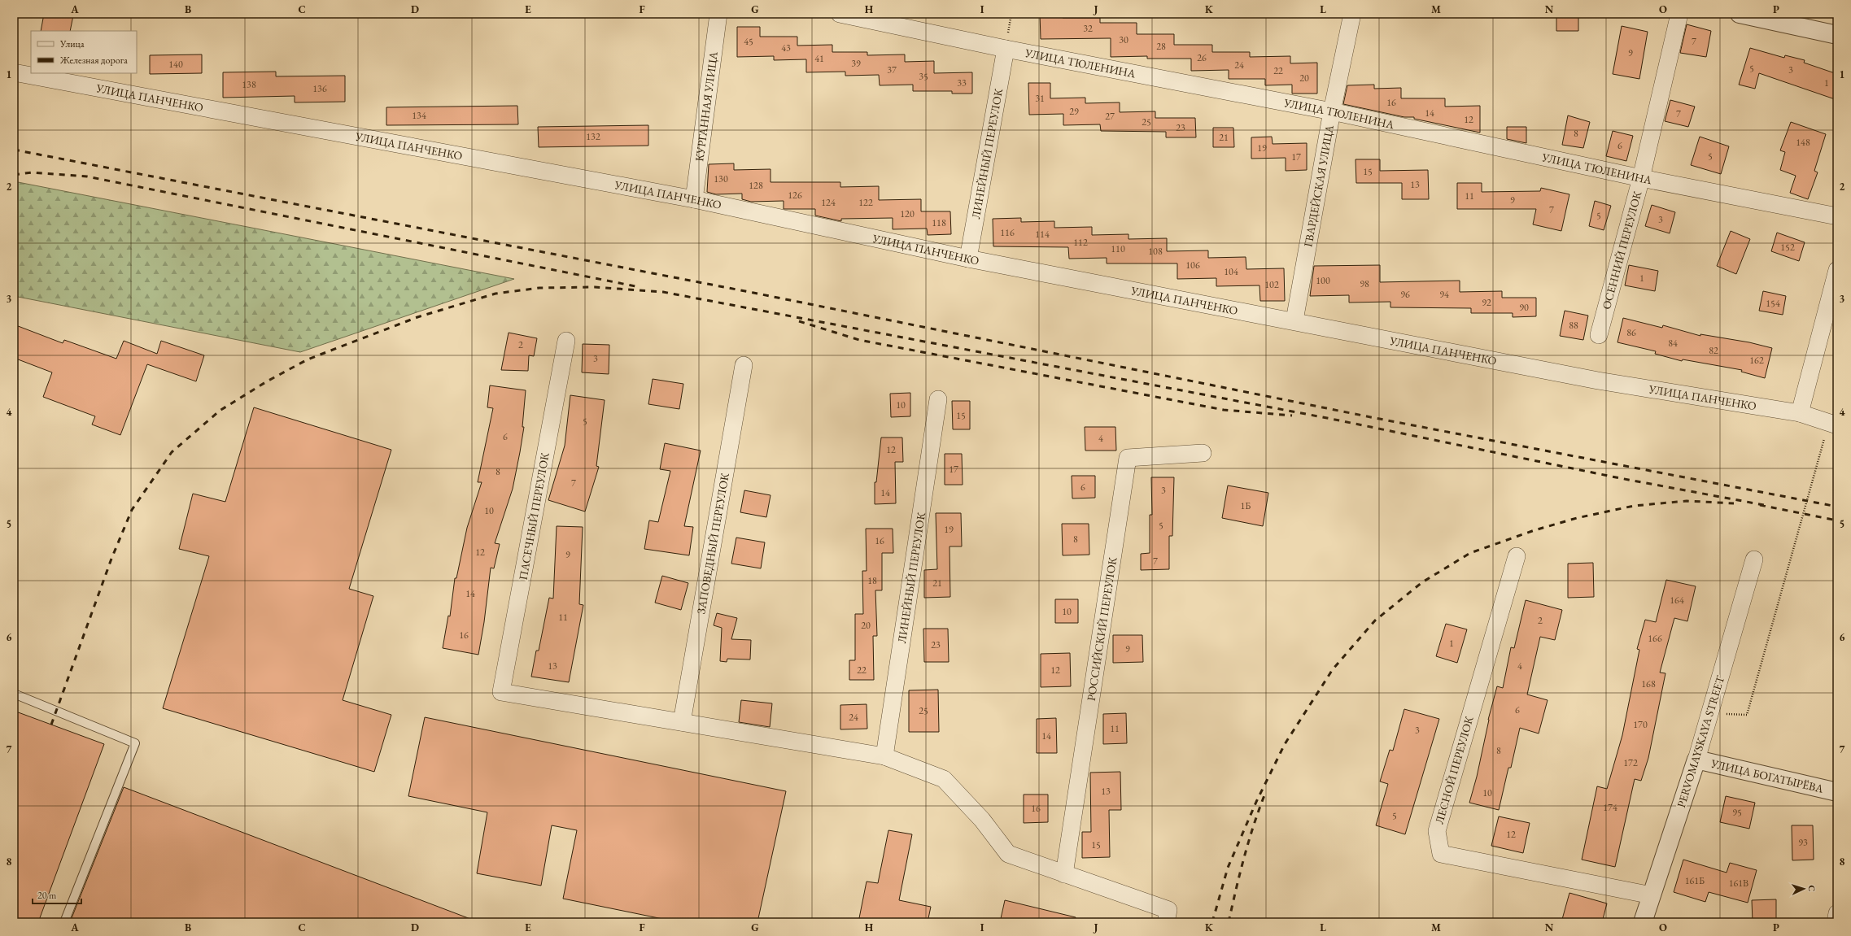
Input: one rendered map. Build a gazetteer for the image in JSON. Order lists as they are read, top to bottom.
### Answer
{
  "streets": {
    "street": [
      "УЛИЦА ТЮЛЕНИНА",
      "УЛИЦА ПАНЧЕНКО",
      "КУРГАННАЯ УЛИЦА",
      "ЛИНЕЙНЫЙ ПЕРЕУЛОК",
      "ГВАРДЕЙСКАЯ УЛИЦА",
      "ОСЕННИЙ ПЕРЕУЛОК",
      "ПАСЕЧНЫЙ ПЕРЕУЛОК",
      "ЗАПОВЕДНЫЙ ПЕРЕУЛОК",
      "РОССИЙСКИЙ ПЕРЕУЛОК",
      "PERVOMAYSKAYA STREET",
      "ЛЕСНОЙ ПЕРЕУЛОК",
      "УЛИЦА БОГАТЫРЁВА"
    ]
  },
  "crossings": [
    ["УЛИЦА ТЮЛЕНИНА", "ЛИНЕЙНЫЙ ПЕРЕУЛОК"],
    ["УЛИЦА ТЮЛЕНИНА", "ГВАРДЕЙСКАЯ УЛИЦА"],
    ["УЛИЦА ТЮЛЕНИНА", "ОСЕННИЙ ПЕРЕУЛОК"],
    ["УЛИЦА ПАНЧЕНКО", "КУРГАННАЯ УЛИЦА"],
    ["УЛИЦА ПАНЧЕНКО", "ЛИНЕЙНЫЙ ПЕРЕУЛОК"],
    ["УЛИЦА ПАНЧЕНКО", "ГВАРДЕЙСКАЯ УЛИЦА"],
    ["ПАСЕЧНЫЙ ПЕРЕУЛОК", "ЗАПОВЕДНЫЙ ПЕРЕУЛОК"],
    ["PERVOMAYSKAYA STREET", "ЛЕСНОЙ ПЕРЕУЛОК"],
    ["PERVOMAYSKAYA STREET", "УЛИЦА БОГАТЫРЁВА"]
  ],
  "house_numbers": [
    "32",
    "30",
    "45",
    "7",
    "28",
    "43",
    "9",
    "26",
    "41",
    "39",
    "140",
    "24",
    "5",
    "37",
    "3",
    "22",
    "35",
    "20",
    "33",
    "1",
    "138",
    "136",
    "31",
    "16",
    "29",
    "14",
    "7",
    "134",
    "27",
    "12",
    "25",
    "23",
    "8",
    "132",
    "21",
    "148",
    "6",
    "19",
    "5",
    "17",
    "15",
    "130",
    "13",
    "128",
    "126",
    "11",
    "9",
    "124",
    "122",
    "7",
    "120",
    "5",
    "3",
    "118",
    "116",
    "114",
    "112",
    "152",
    "110",
    "108",
    "106",
    "104",
    "1",
    "100",
    "98",
    "102",
    "96",
    "94",
    "92",
    "154",
    "90",
    "88",
    "86",
    "84",
    "2",
    "82",
    "3",
    "162",
    "10",
    "15",
    "5",
    "6",
    "4",
    "12",
    "17",
    "8",
    "7",
    "6",
    "3",
    "14",
    "1Б",
    "10",
    "5",
    "19",
    "8",
    "16",
    "12",
    "9",
    "7",
    "18",
    "21",
    "14",
    "164",
    "10",
    "11",
    "2",
    "20",
    "16",
    "166",
    "1",
    "23",
    "9",
    "13",
    "4",
    "22",
    "12",
    "168",
    "6",
    "25",
    "24",
    "170",
    "11",
    "3",
    "14",
    "8",
    "172",
    "13",
    "10",
    "174",
    "16",
    "95",
    "5",
    "12",
    "93",
    "15",
    "161Б",
    "161В"
  ],
  "legend": ["Улица", "Железная дорога"],
  "scale_bar": "20 m",
  "north": "right",
  "grid": {
    "columns": [
      "A",
      "B",
      "C",
      "D",
      "E",
      "F",
      "G",
      "H",
      "I",
      "J",
      "K",
      "L",
      "M",
      "N",
      "O",
      "P"
    ],
    "rows": [
      "1",
      "2",
      "3",
      "4",
      "5",
      "6",
      "7",
      "8"
    ]
  }
}
